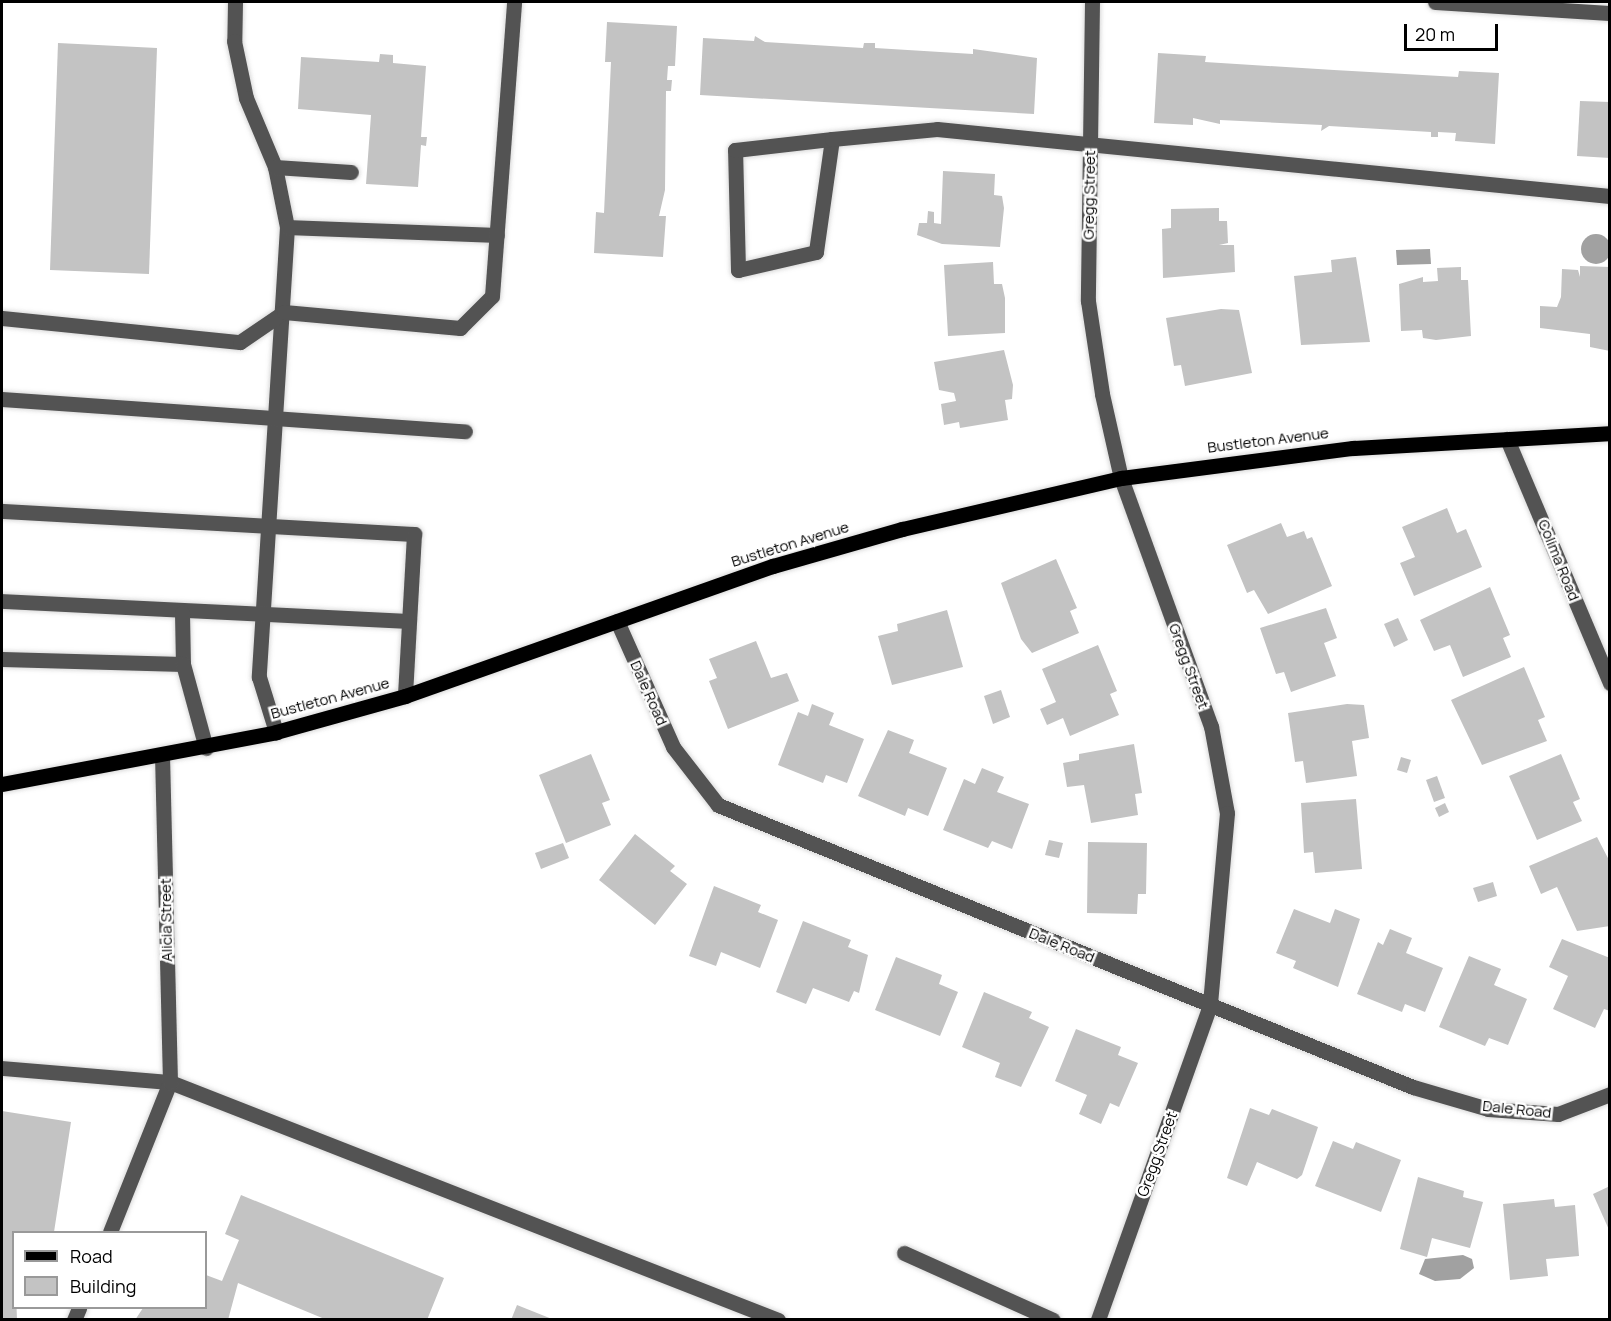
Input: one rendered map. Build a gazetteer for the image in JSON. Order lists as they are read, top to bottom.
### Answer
{
  "streets": {
    "main road": ["Bustleton Avenue"],
    "street": [
      "Gregg Street",
      "Colima Road",
      "Dale Road",
      "Alicia Street"
    ]
  },
  "crossings": [
    ["Gregg Street", "Bustleton Avenue"],
    ["Gregg Street", "Dale Road"],
    ["Bustleton Avenue", "Colima Road"],
    ["Bustleton Avenue", "Dale Road"],
    ["Bustleton Avenue", "Alicia Street"]
  ],
  "legend": ["Road", "Building"],
  "scale_bar": "20 m"
}
